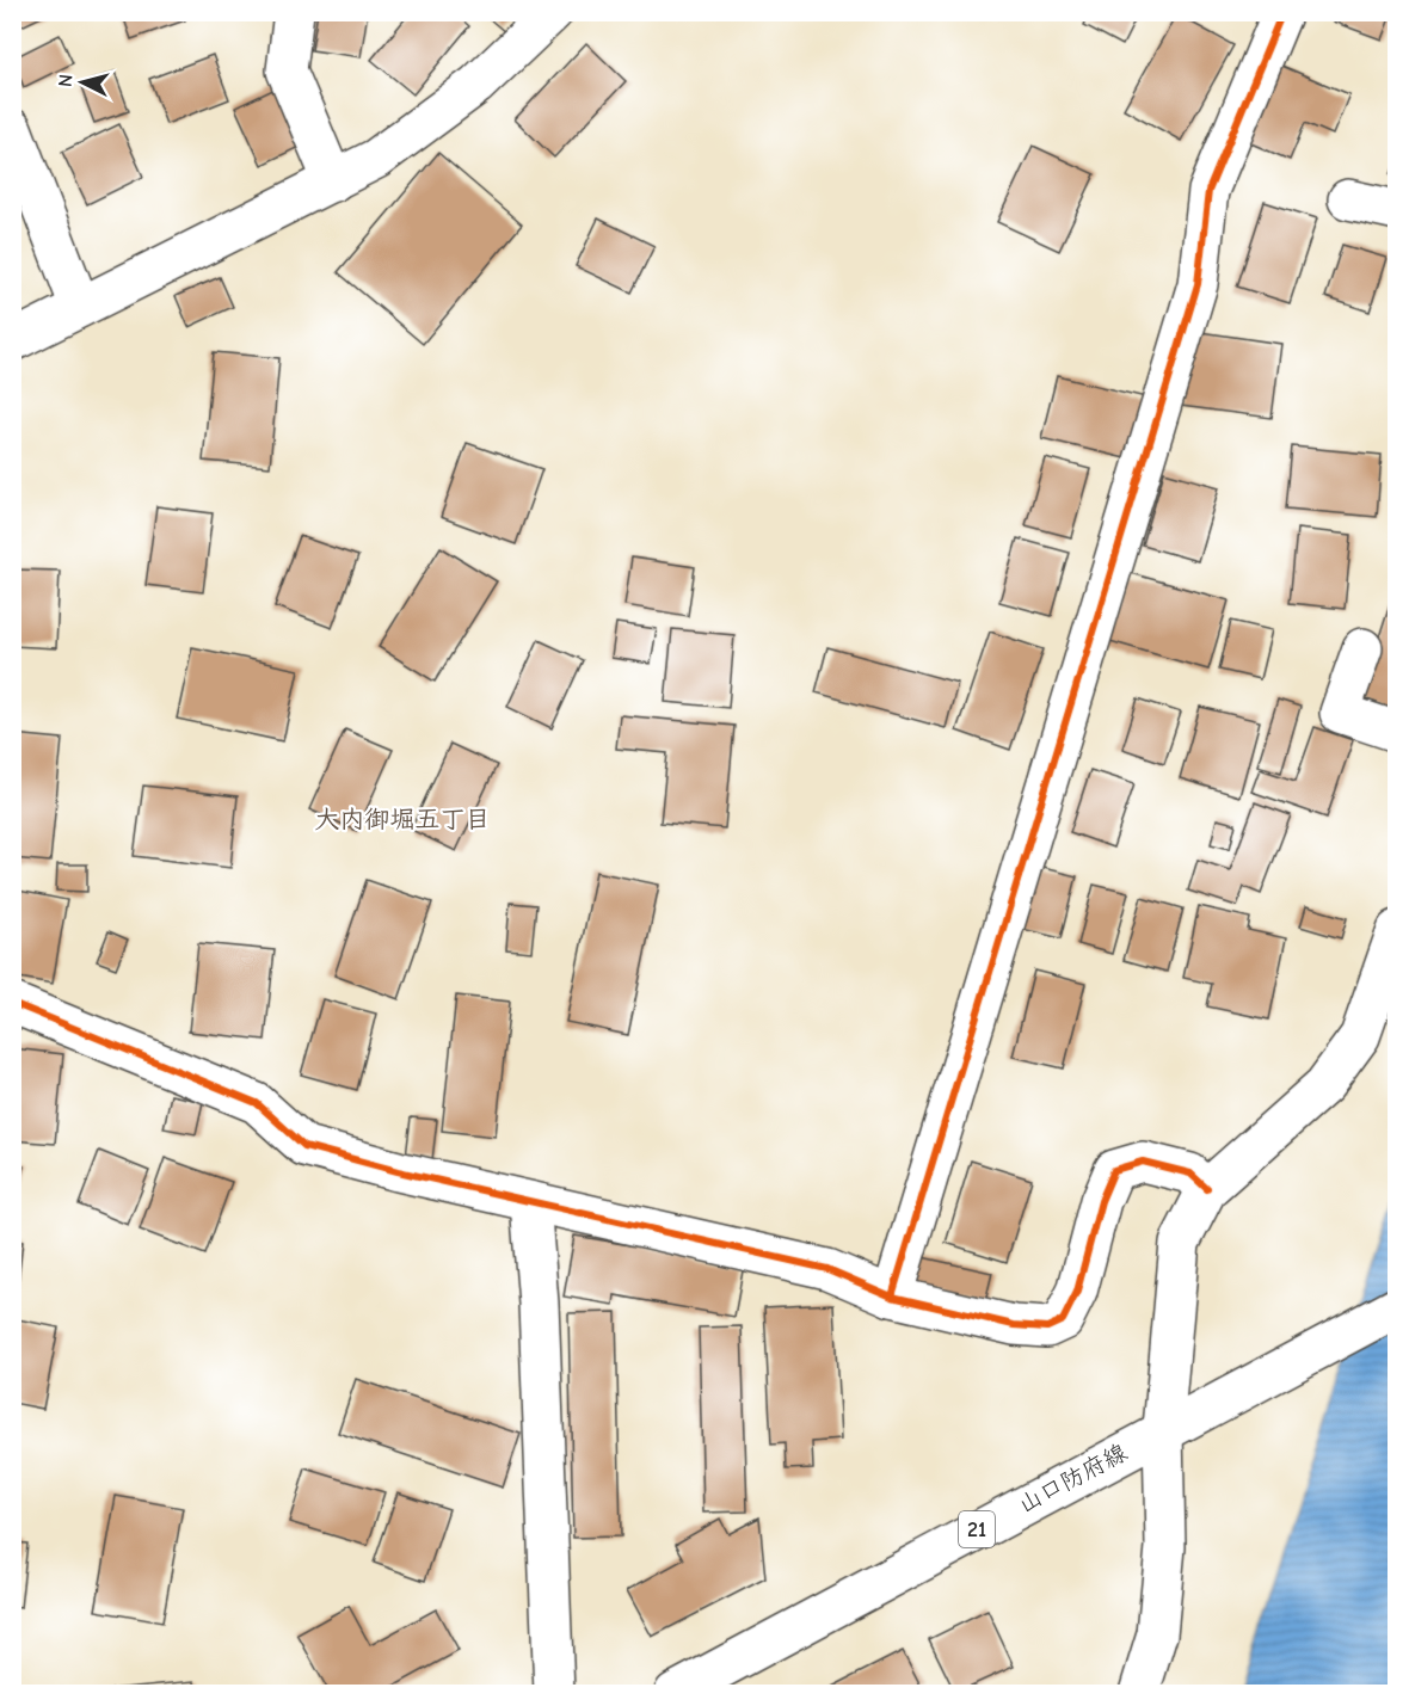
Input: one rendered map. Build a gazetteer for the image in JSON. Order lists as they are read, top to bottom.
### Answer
{
  "streets": {
    "street": ["山口防府線", "21"]
  },
  "districts": ["大内御堀五丁目"],
  "north": "left"
}
